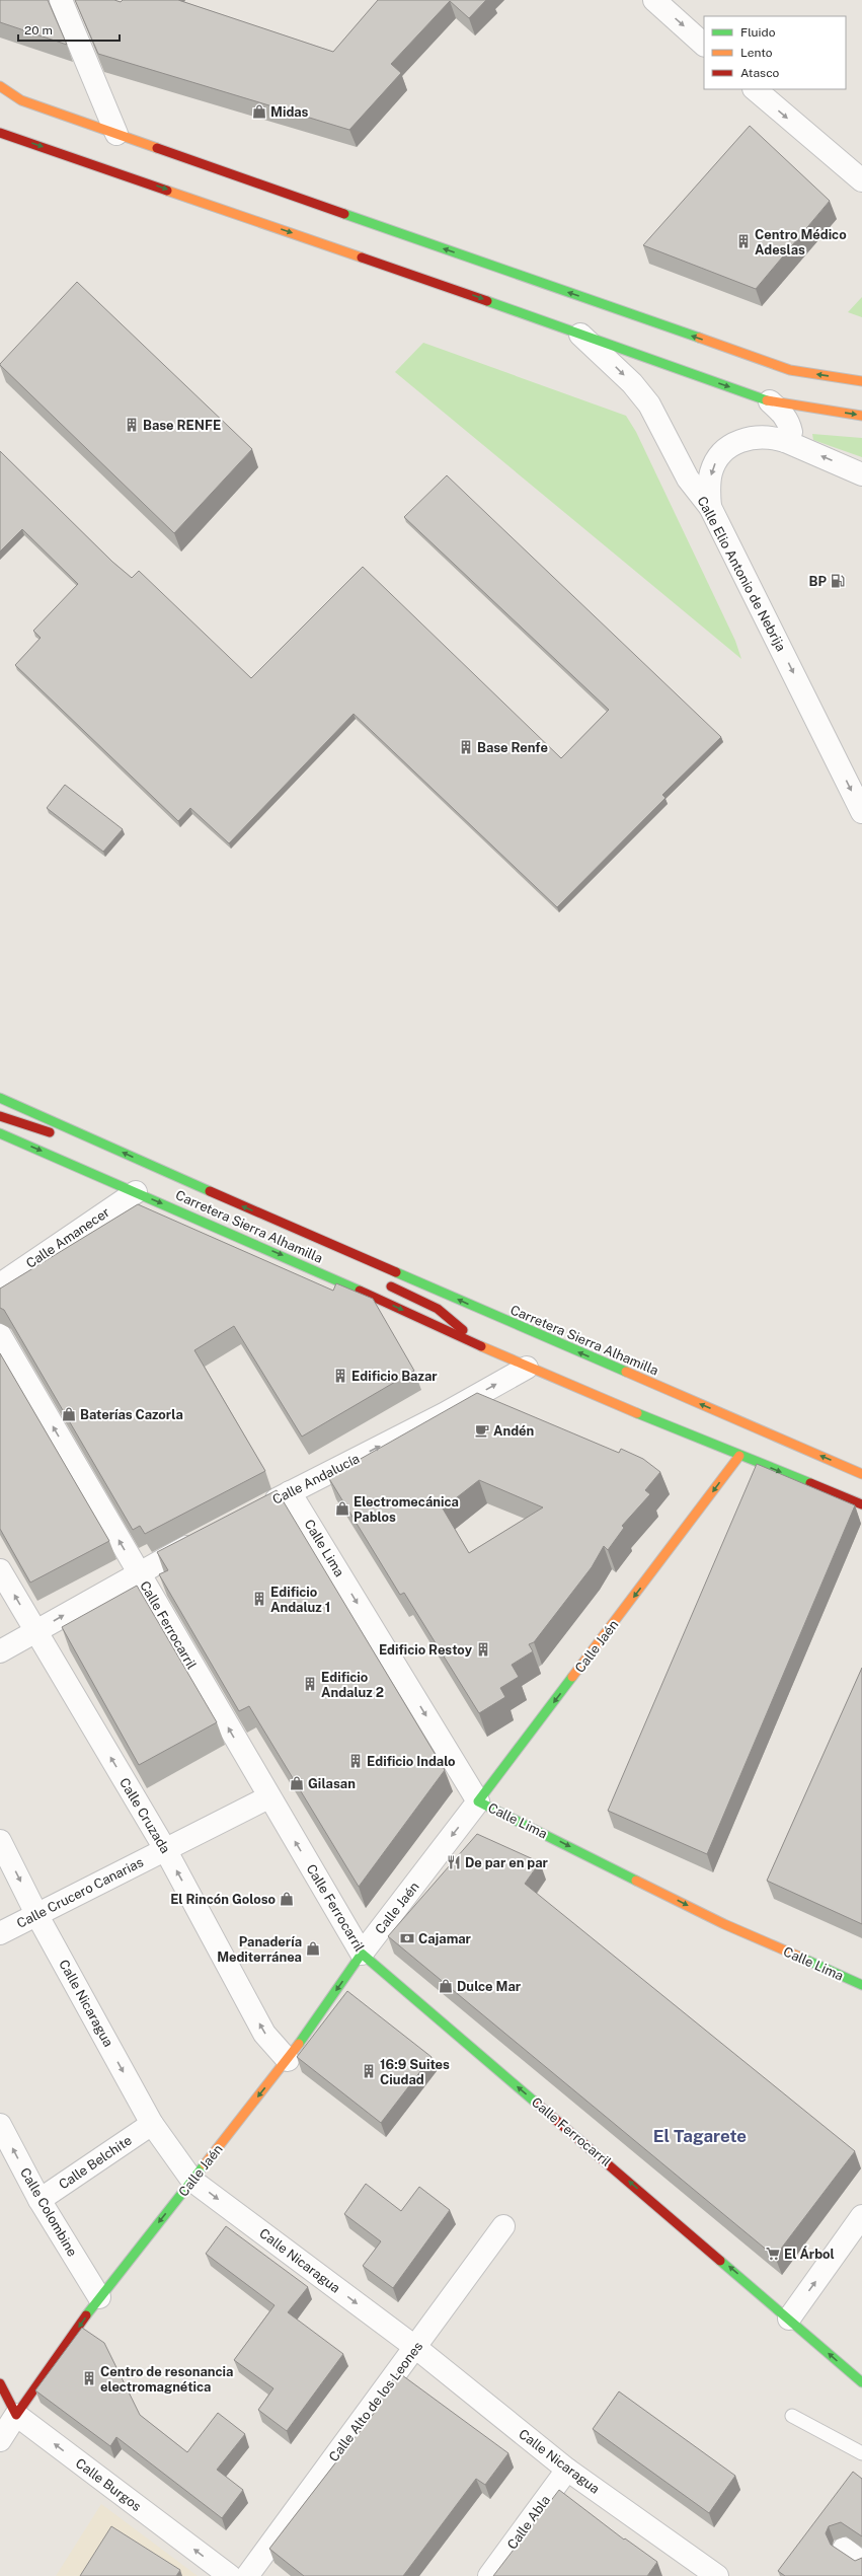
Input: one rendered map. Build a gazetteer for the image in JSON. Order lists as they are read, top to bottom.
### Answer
{
  "streets": {
    "main road": [
      "Carretera Sierra Alhamilla",
      "Calle Lima",
      "Calle Ferrocarril",
      "Calle Jaén",
      "Calle Burgos"
    ],
    "street": [
      "Calle Elio Antonio de Nebrija",
      "Calle Amanecer",
      "Calle Andalucía",
      "Calle Cruzada",
      "Calle Crucero Canarias",
      "Calle Nicaragua",
      "Calle Belchite",
      "Calle Colombine",
      "Calle Alto de los Leones",
      "Calle Abla"
    ]
  },
  "crossings": [
    ["Carretera Sierra Alhamilla", "Calle Amanecer"],
    ["Carretera Sierra Alhamilla", "Calle Andalucía"],
    ["Carretera Sierra Alhamilla", "Calle Jaén"],
    ["Calle Andalucía", "Calle Lima"],
    ["Calle Lima", "Calle Jaén"],
    ["Calle Ferrocarril", "Calle Jaén"],
    ["Calle Ferrocarril", "Calle Crucero Canarias"],
    ["Calle Jaén", "Calle Cruzada"],
    ["Calle Jaén", "Calle Nicaragua"],
    ["Calle Jaén", "Calle Colombine"],
    ["Calle Jaén", "Calle Burgos"],
    ["Calle Cruzada", "Calle Crucero Canarias"],
    ["Calle Crucero Canarias", "Calle Nicaragua"],
    ["Calle Nicaragua", "Calle Belchite"],
    ["Calle Nicaragua", "Calle Alto de los Leones"],
    ["Calle Nicaragua", "Calle Abla"],
    ["Calle Belchite", "Calle Colombine"]
  ],
  "one_way": [
    "Calle Elio Antonio de Nebrija",
    "Calle Andalucía",
    "Calle Lima",
    "Calle Ferrocarril",
    "Calle Jaén",
    "Calle Cruzada",
    "Calle Nicaragua",
    "Calle Colombine",
    "Calle Burgos"
  ],
  "districts": ["El Tagarete"],
  "places": {
    "shop": [
      "Midas",
      "Baterías Cazorla",
      "Electromecánica Pablos",
      "Gilasan",
      "El Rincón Goloso",
      "Panadería Mediterránea",
      "Dulce Mar"
    ],
    "building": [
      "Centro Médico Adeslas",
      "Base RENFE",
      "Base Renfe",
      "Edificio Bazar",
      "Edificio Andaluz 1",
      "Edificio Restoy",
      "Edificio Andaluz 2",
      "Edificio Indalo",
      "16:9 Suites Ciudad",
      "Centro de resonancia electromagnética"
    ],
    "fuel station": ["BP"],
    "cafe": ["Andén"],
    "restaurant": ["De par en par"],
    "bank": ["Cajamar"],
    "supermarket": ["El Árbol"]
  },
  "legend": ["Fluido", "Lento", "Atasco"],
  "scale_bar": "20 m"
}
